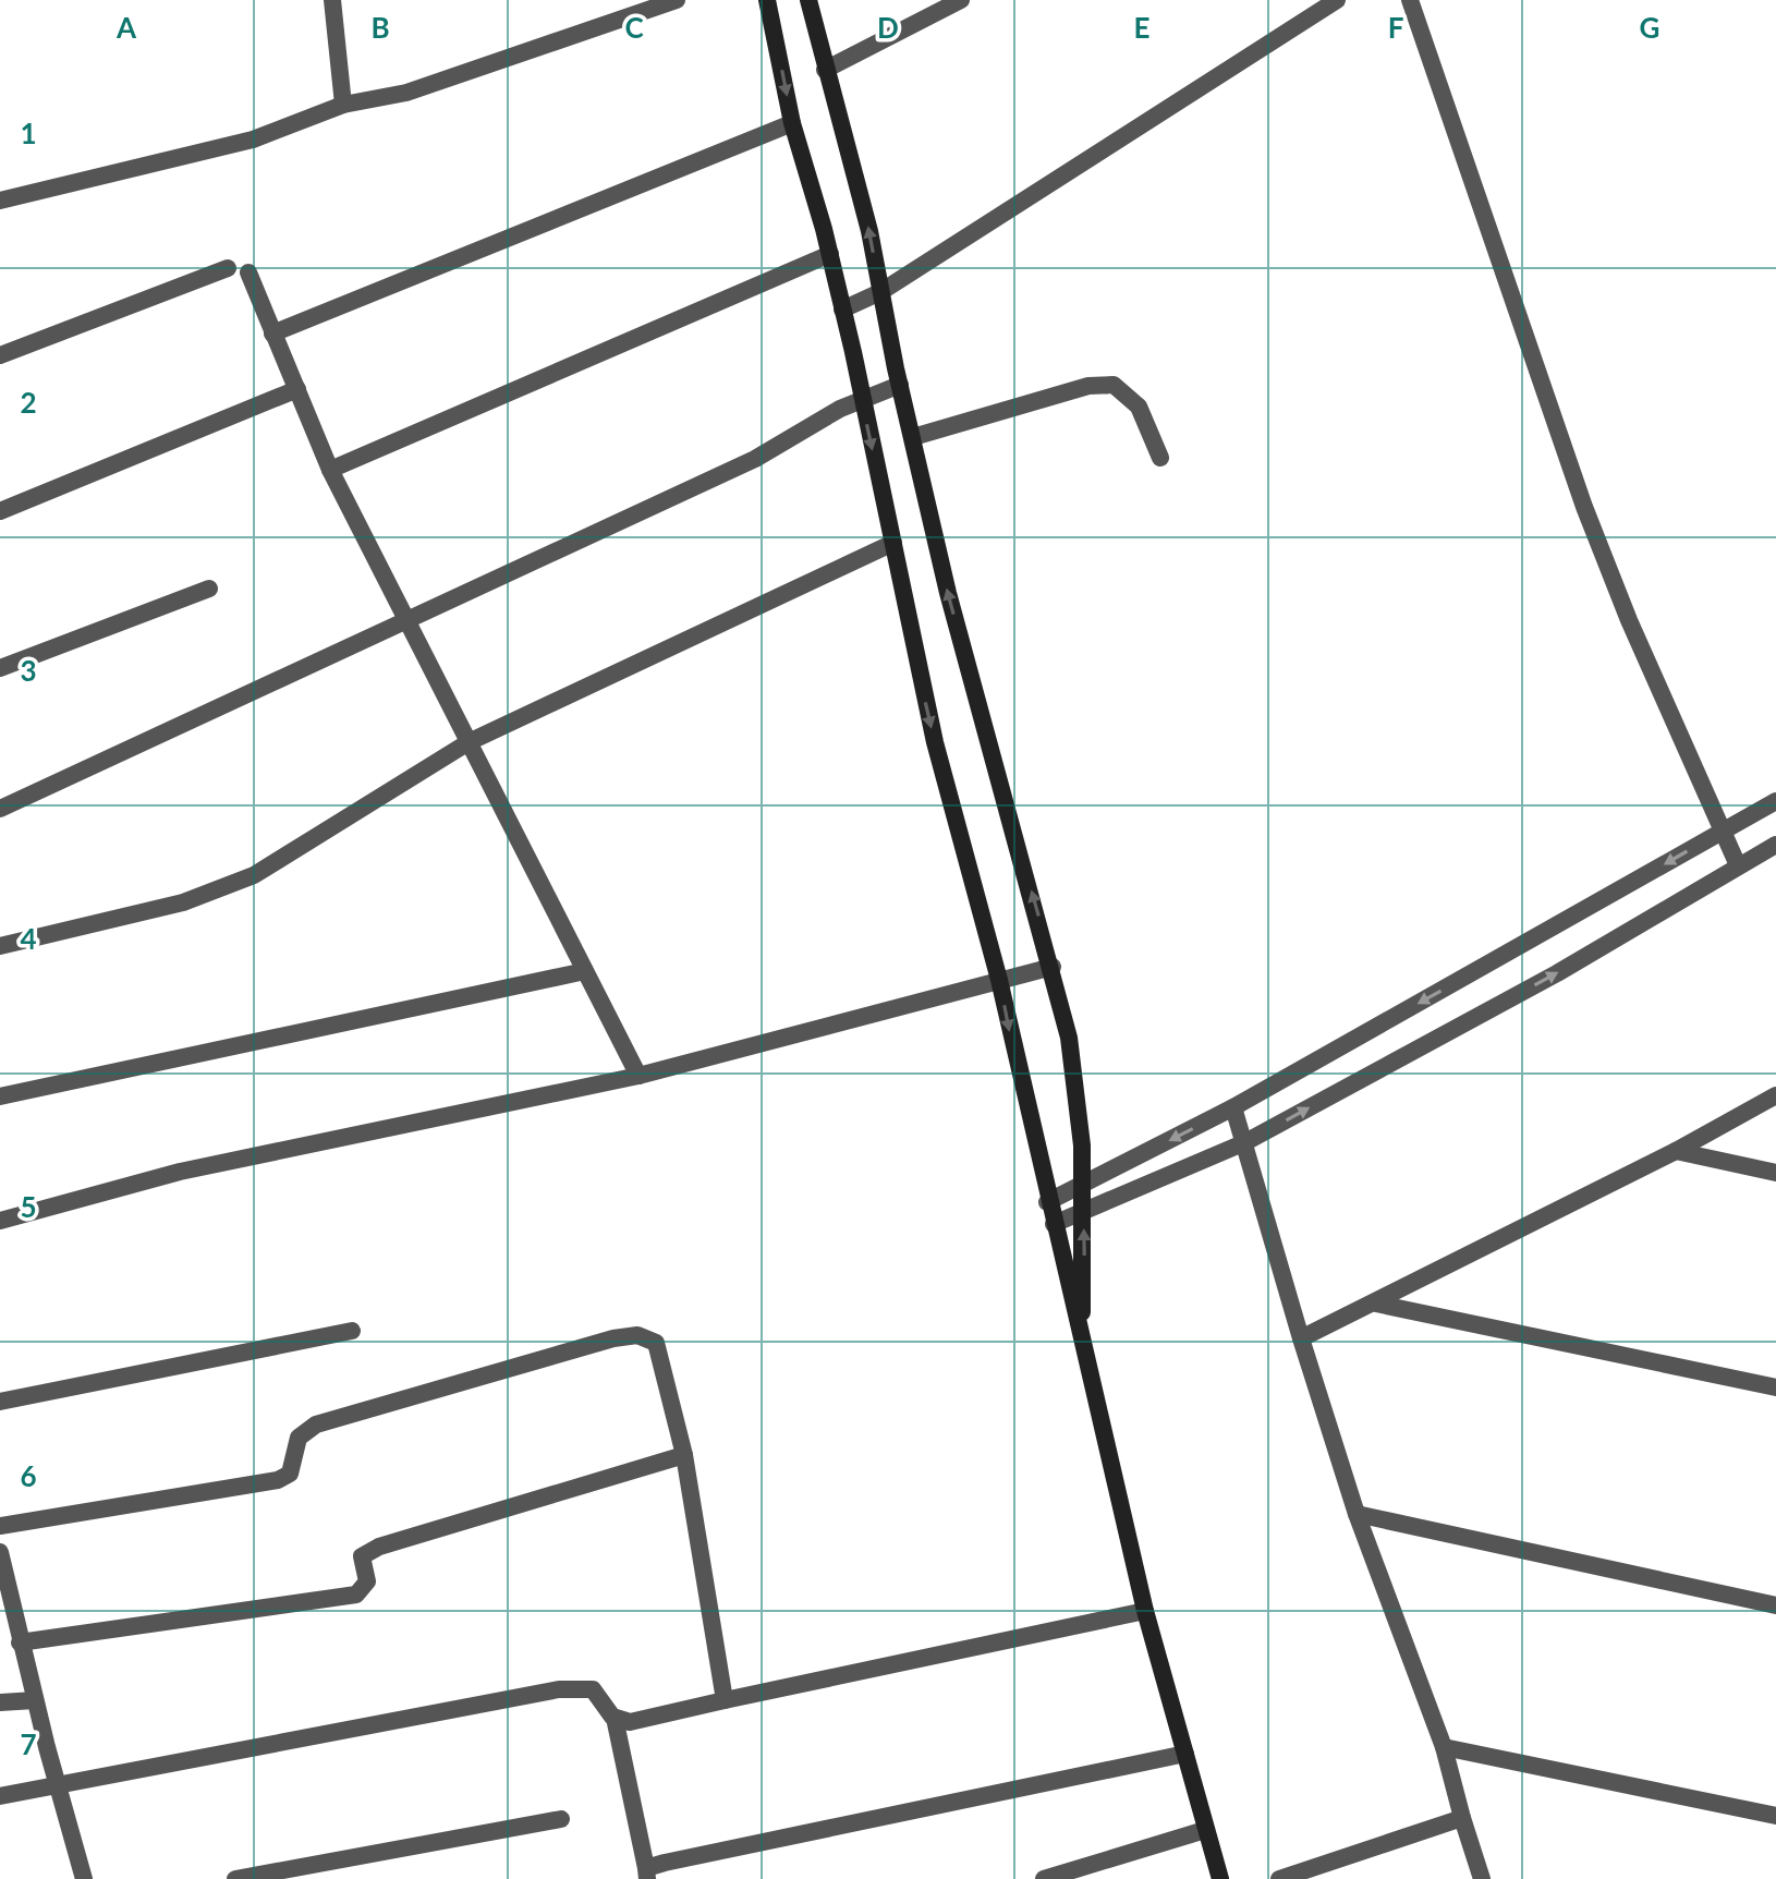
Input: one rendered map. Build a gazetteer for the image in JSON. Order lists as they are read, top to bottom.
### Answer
{
  "grid": {
    "columns": [
      "A",
      "B",
      "C",
      "D",
      "E",
      "F",
      "G"
    ],
    "rows": [
      "1",
      "2",
      "3",
      "4",
      "5",
      "6",
      "7"
    ]
  }
}
